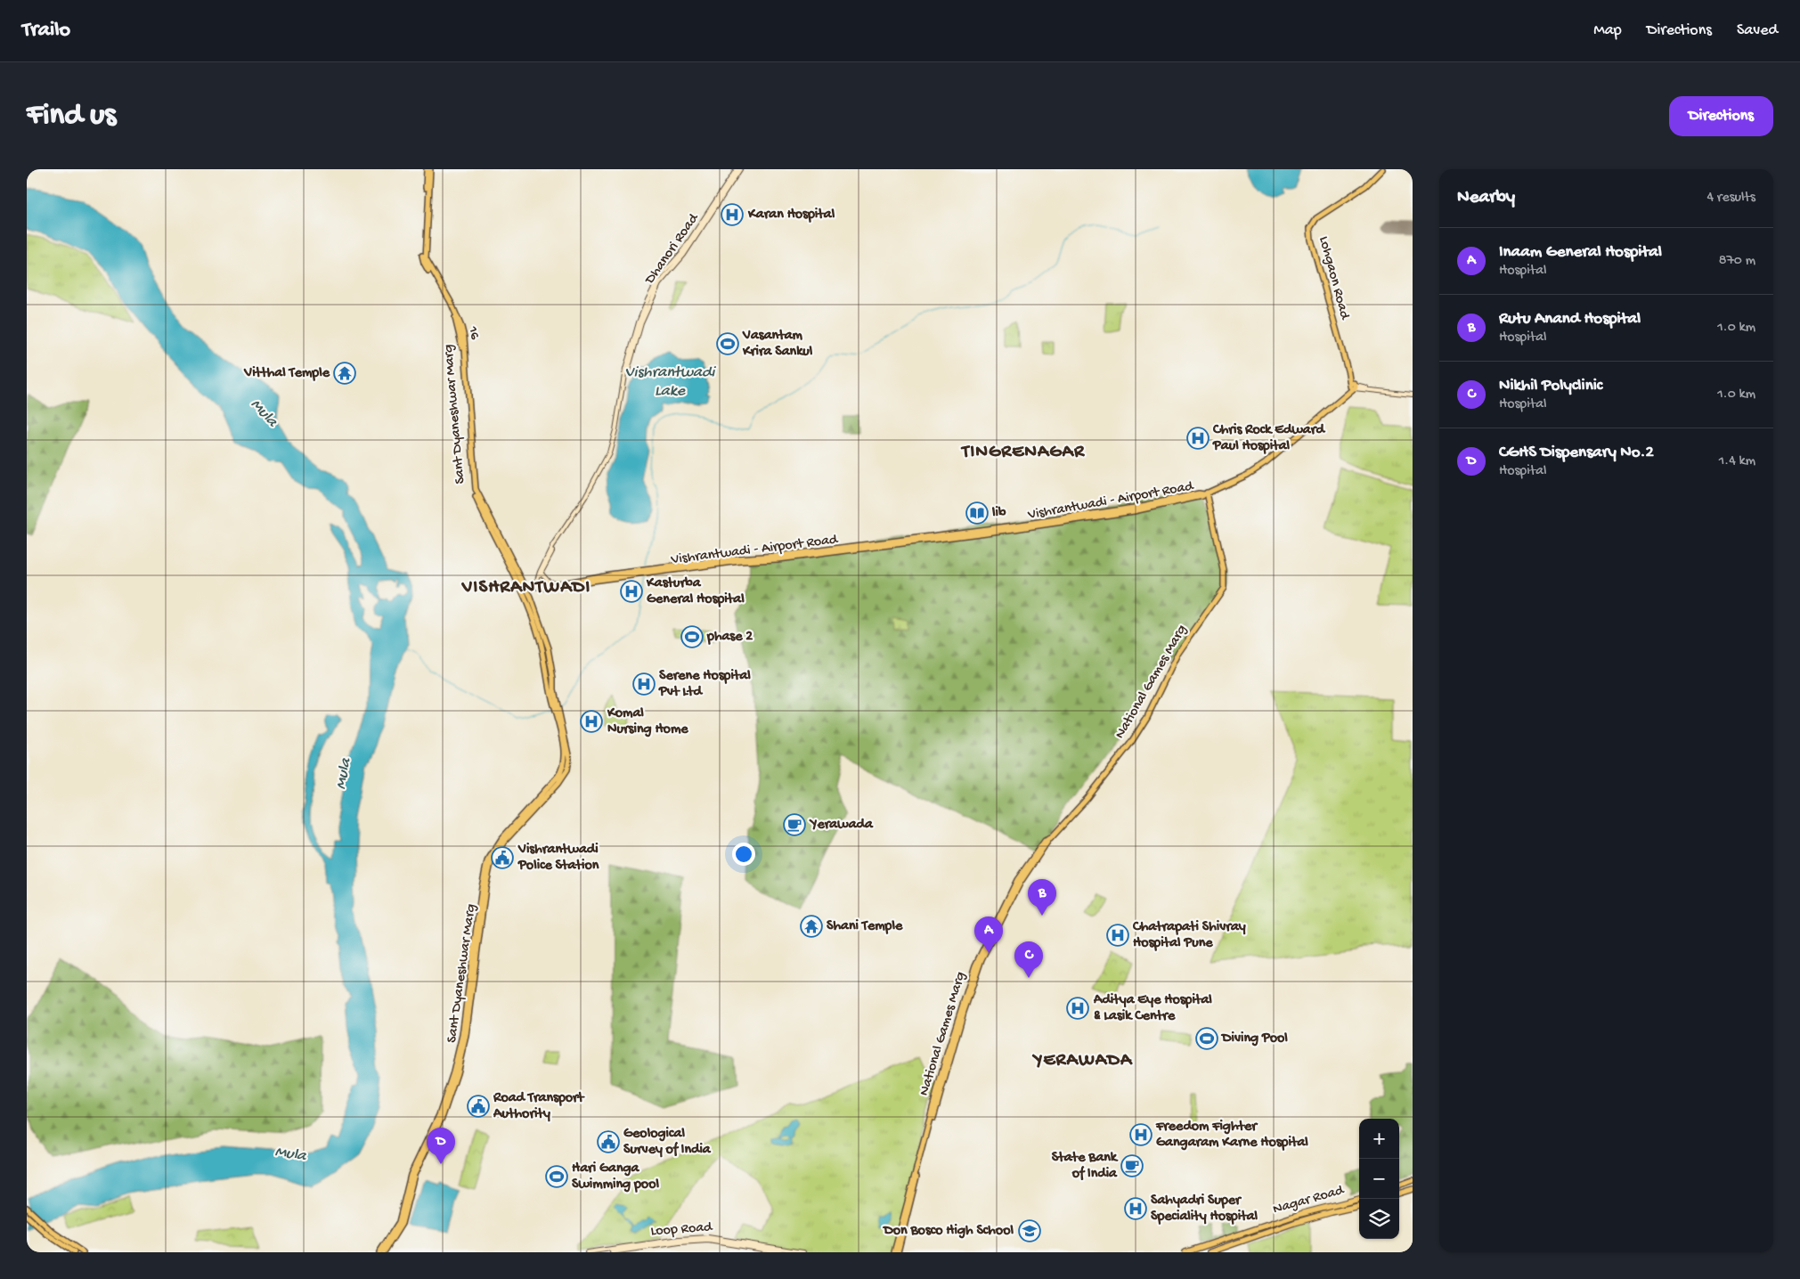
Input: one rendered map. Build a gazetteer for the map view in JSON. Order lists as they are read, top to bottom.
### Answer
{
  "streets": {
    "highway": ["Nagar Road"],
    "main road": [
      "Dhanori Road",
      "Lohgaon Road",
      "16",
      "Sant Dyaneshwar Marg",
      "Vishrantwadi - Airport Road",
      "National Games Marg",
      "Loop Road"
    ]
  },
  "crossings": [
    ["Dhanori Road", "Vishrantwadi - Airport Road"],
    ["16", "Sant Dyaneshwar Marg"],
    ["Sant Dyaneshwar Marg", "Vishrantwadi - Airport Road"],
    ["Vishrantwadi - Airport Road", "National Games Marg"]
  ],
  "districts": ["TINGRENAGAR", "VISHRANTWADI", "YERAWADA"],
  "water": ["Vishrantwadi Lake", "Mula"],
  "places": {
    "hospital": [
      "Karan Hospital",
      "Chris Rock Edward Paul Hospital",
      "Kasturba General Hospital",
      "Serene Hospital Pvt Ltd",
      "Komal Nursing Home",
      "Chatrapati Shivray Hospital Pune",
      "Aditya Eye Hospital & Lasik Centre",
      "Freedom Fighter Gangaram Karne Hospital",
      "Sahyadri Super Speciality Hospital"
    ],
    "sports": [
      "Vasantam Krira Sankul",
      "phase 2",
      "Diving Pool",
      "Hari Ganga Swimming pool"
    ],
    "temple": ["Vitthal Temple", "Shani Temple"],
    "library": ["lib"],
    "cafe": ["Yerawada", "State Bank of India"],
    "public building": ["Vishrantwadi Police Station", "Road Transport Authority", "Geological Survey of India"],
    "school or university": ["Don Bosco High School"]
  },
  "page": {
    "header": "Trailo",
    "nav": ["Map", "Directions", "Saved"],
    "buttons": "Directions",
    "title": "Find us",
    "heading": ["Nearby", "4 results"],
    "list": [
      {
        "mark": "A",
        "name": "Inaam General Hospital",
        "note": "Hospital",
        "value": "870 m"
      },
      {
        "mark": "B",
        "name": "Rutu Anand Hospital",
        "note": "Hospital",
        "value": "1.0 km"
      },
      {
        "mark": "C",
        "name": "Nikhil Polyclinic",
        "note": "Hospital",
        "value": "1.0 km"
      },
      {
        "mark": "D",
        "name": "CGHS Dispensary No.2",
        "note": "Hospital",
        "value": "1.4 km"
      }
    ],
    "pins": [
      "B",
      "A",
      "C",
      "D"
    ],
    "map_buttons": ["+", "−"]
  }
}
